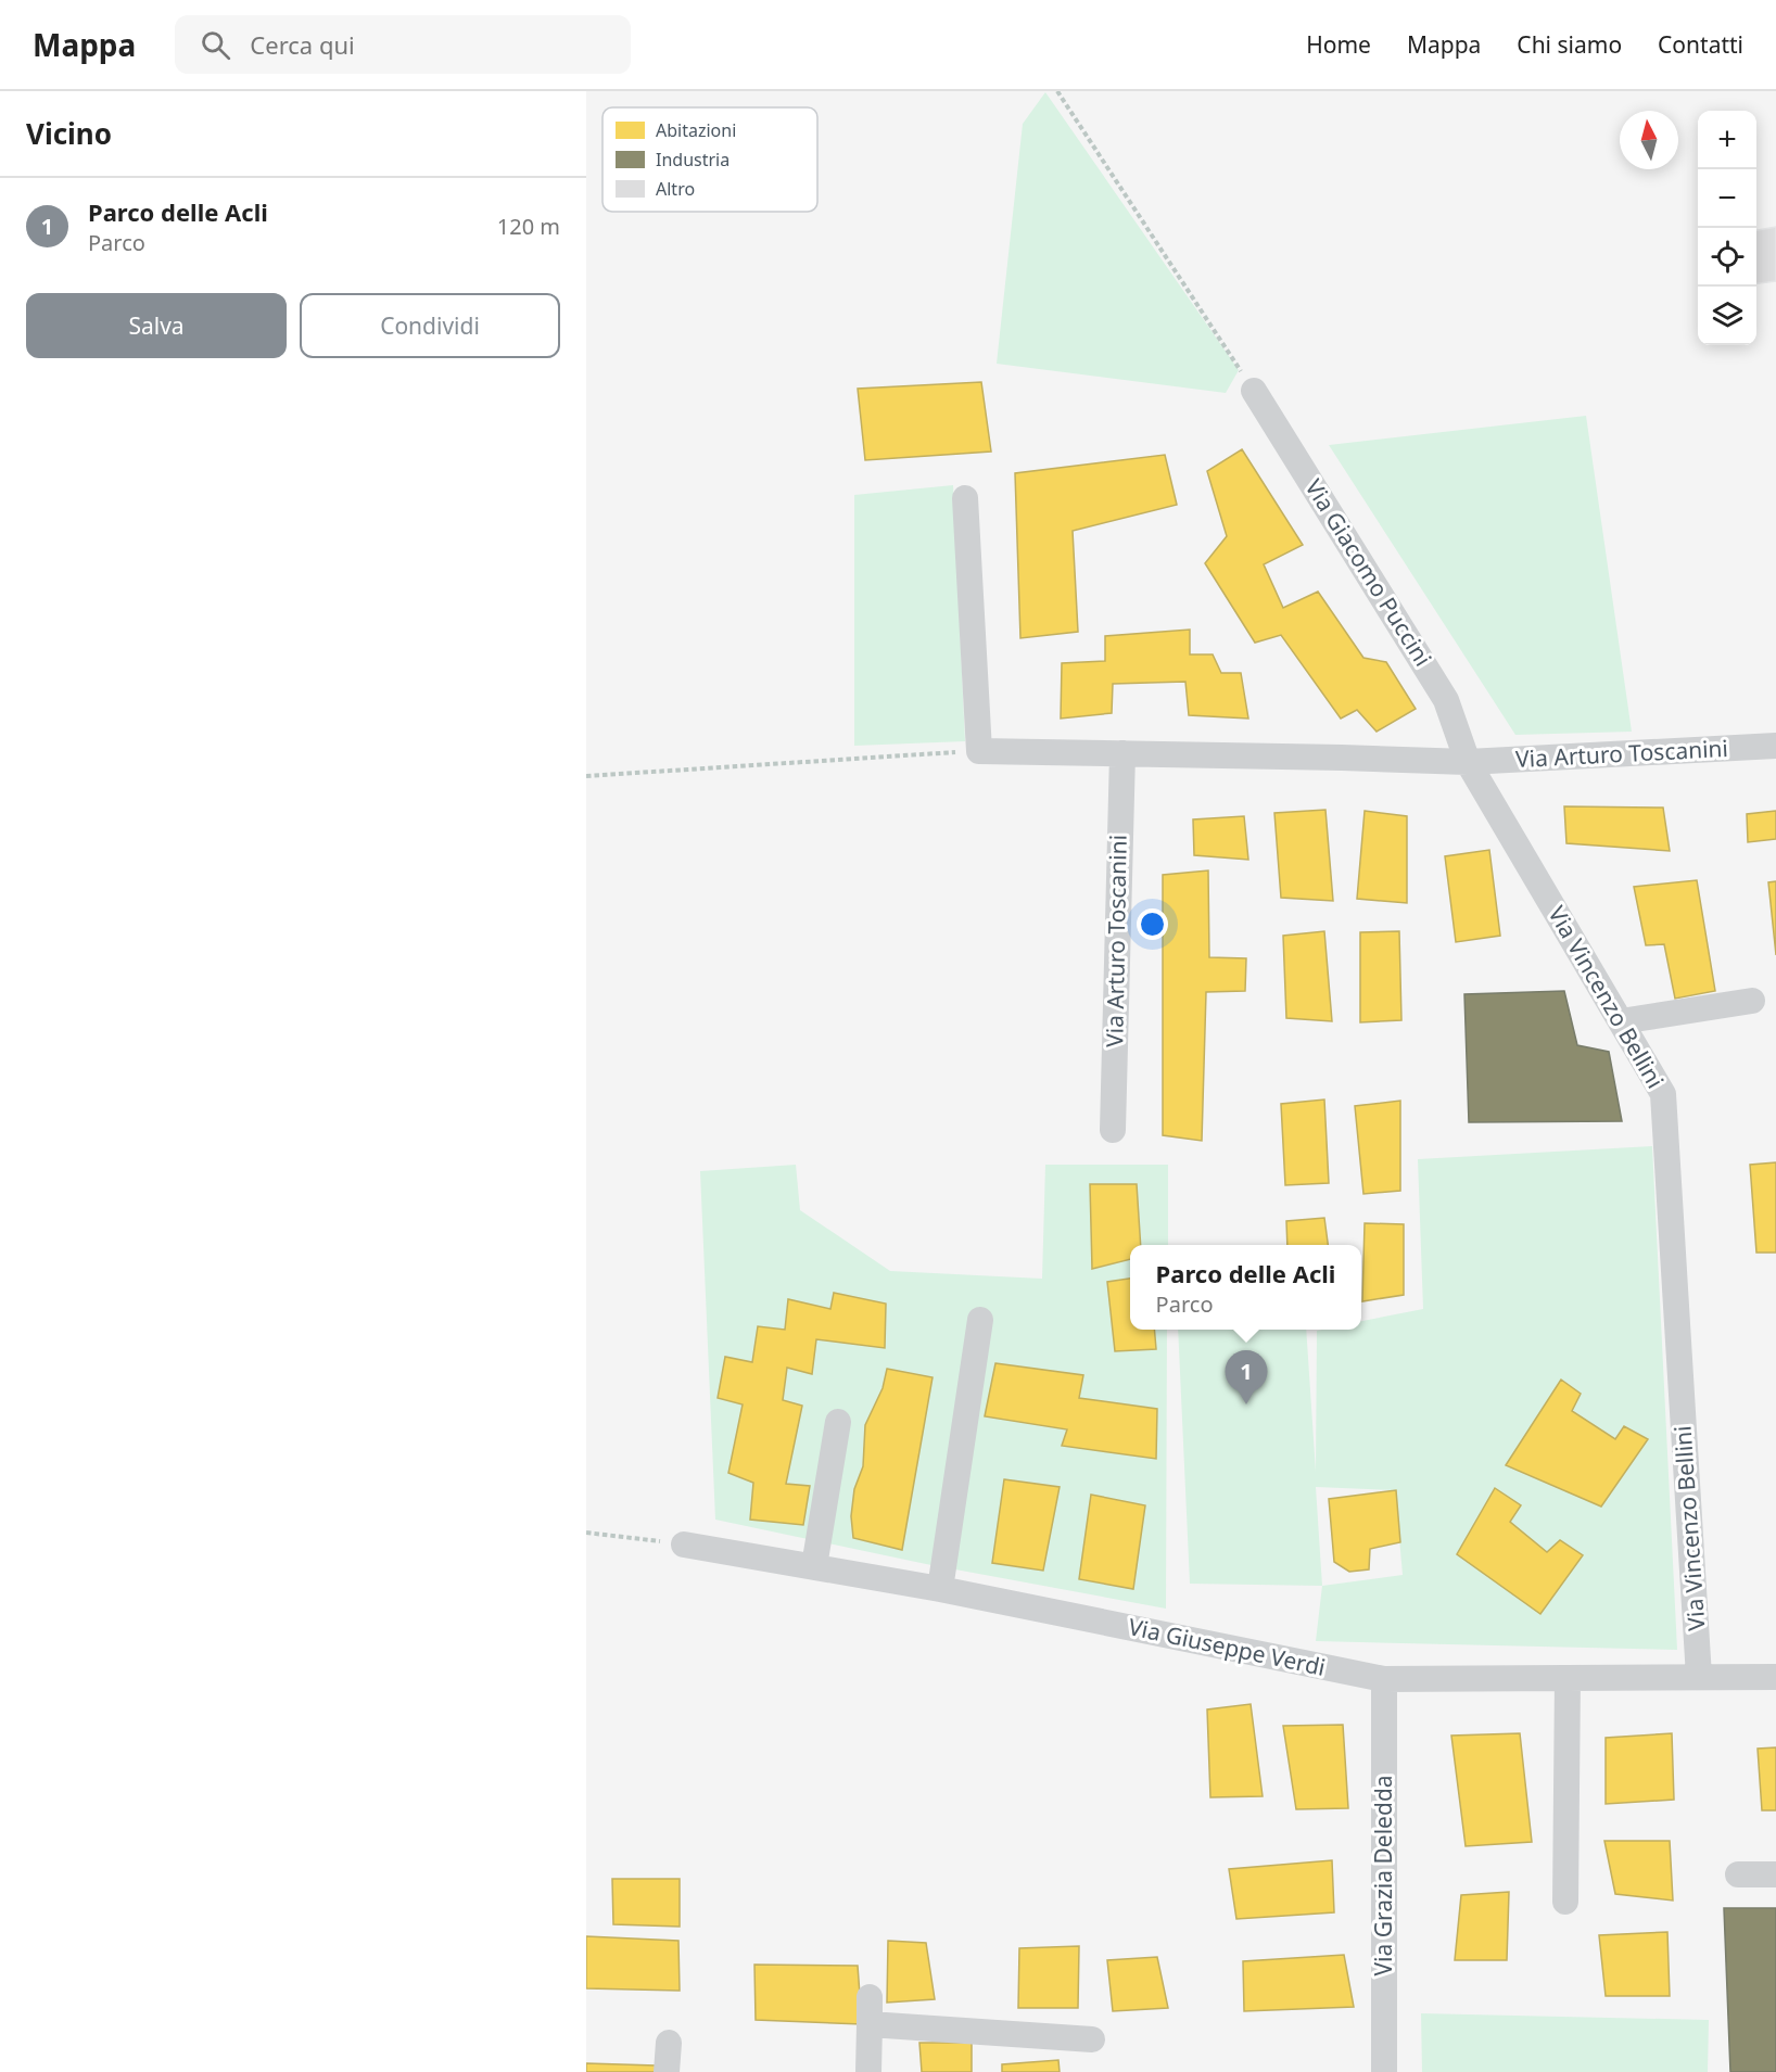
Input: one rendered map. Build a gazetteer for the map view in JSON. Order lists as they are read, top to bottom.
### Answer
{
  "streets": {
    "street": [
      "Via Giacomo Puccini",
      "Via Arturo Toscanini",
      "Via Vincenzo Bellini",
      "Via Giuseppe Verdi",
      "Via Grazia Deledda"
    ]
  },
  "crossings": [
    ["Via Giacomo Puccini", "Via Arturo Toscanini"],
    ["Via Giacomo Puccini", "Via Vincenzo Bellini"],
    ["Via Arturo Toscanini", "Via Vincenzo Bellini"],
    ["Via Vincenzo Bellini", "Via Giuseppe Verdi"],
    ["Via Giuseppe Verdi", "Via Grazia Deledda"]
  ],
  "legend": ["Abitazioni", "Industria", "Altro"],
  "north": "top",
  "page": {
    "header": "Mappa",
    "search": "Cerca qui",
    "nav": [
      "Home",
      "Mappa",
      "Chi siamo",
      "Contatti"
    ],
    "heading": "Vicino",
    "map_buttons": ["+", "−"],
    "list": [
      {
        "mark": "1",
        "name": "Parco delle Acli",
        "note": "Parco",
        "value": "120 m"
      }
    ],
    "buttons": ["Salva", "Condividi"],
    "popup": ["Parco delle Acli", "Parco"],
    "pins": "1"
  }
}
